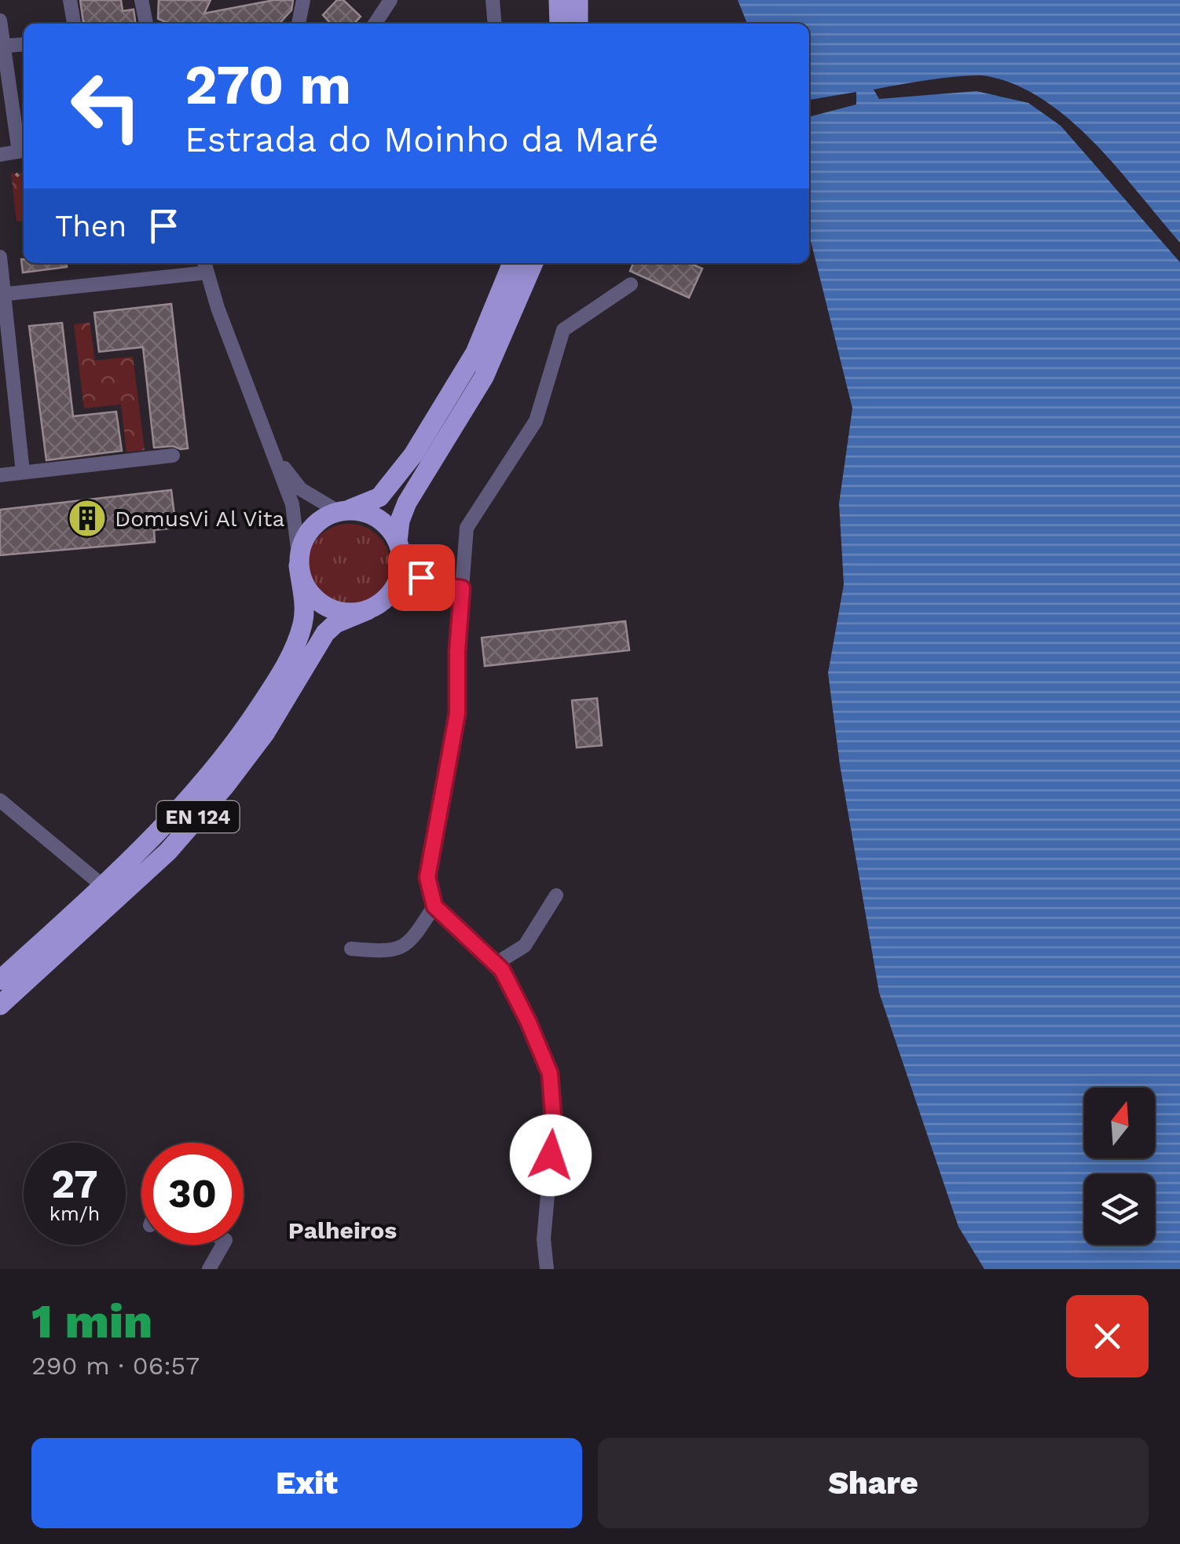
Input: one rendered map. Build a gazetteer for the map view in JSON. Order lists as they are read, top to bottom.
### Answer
{
  "streets": {
    "main road": ["EN 124"]
  },
  "districts": ["Palheiros"],
  "places": {
    "building": ["DomusVi Al Vita"]
  },
  "north": "top",
  "page": {
    "turn": ["270 m", "Estrada do Moinho da Maré"],
    "then": "Then",
    "speed": "27 km/h",
    "limit": "30",
    "heading": ["1 min", "290 m · 06:57"],
    "buttons": ["Exit", "Share"]
  }
}
